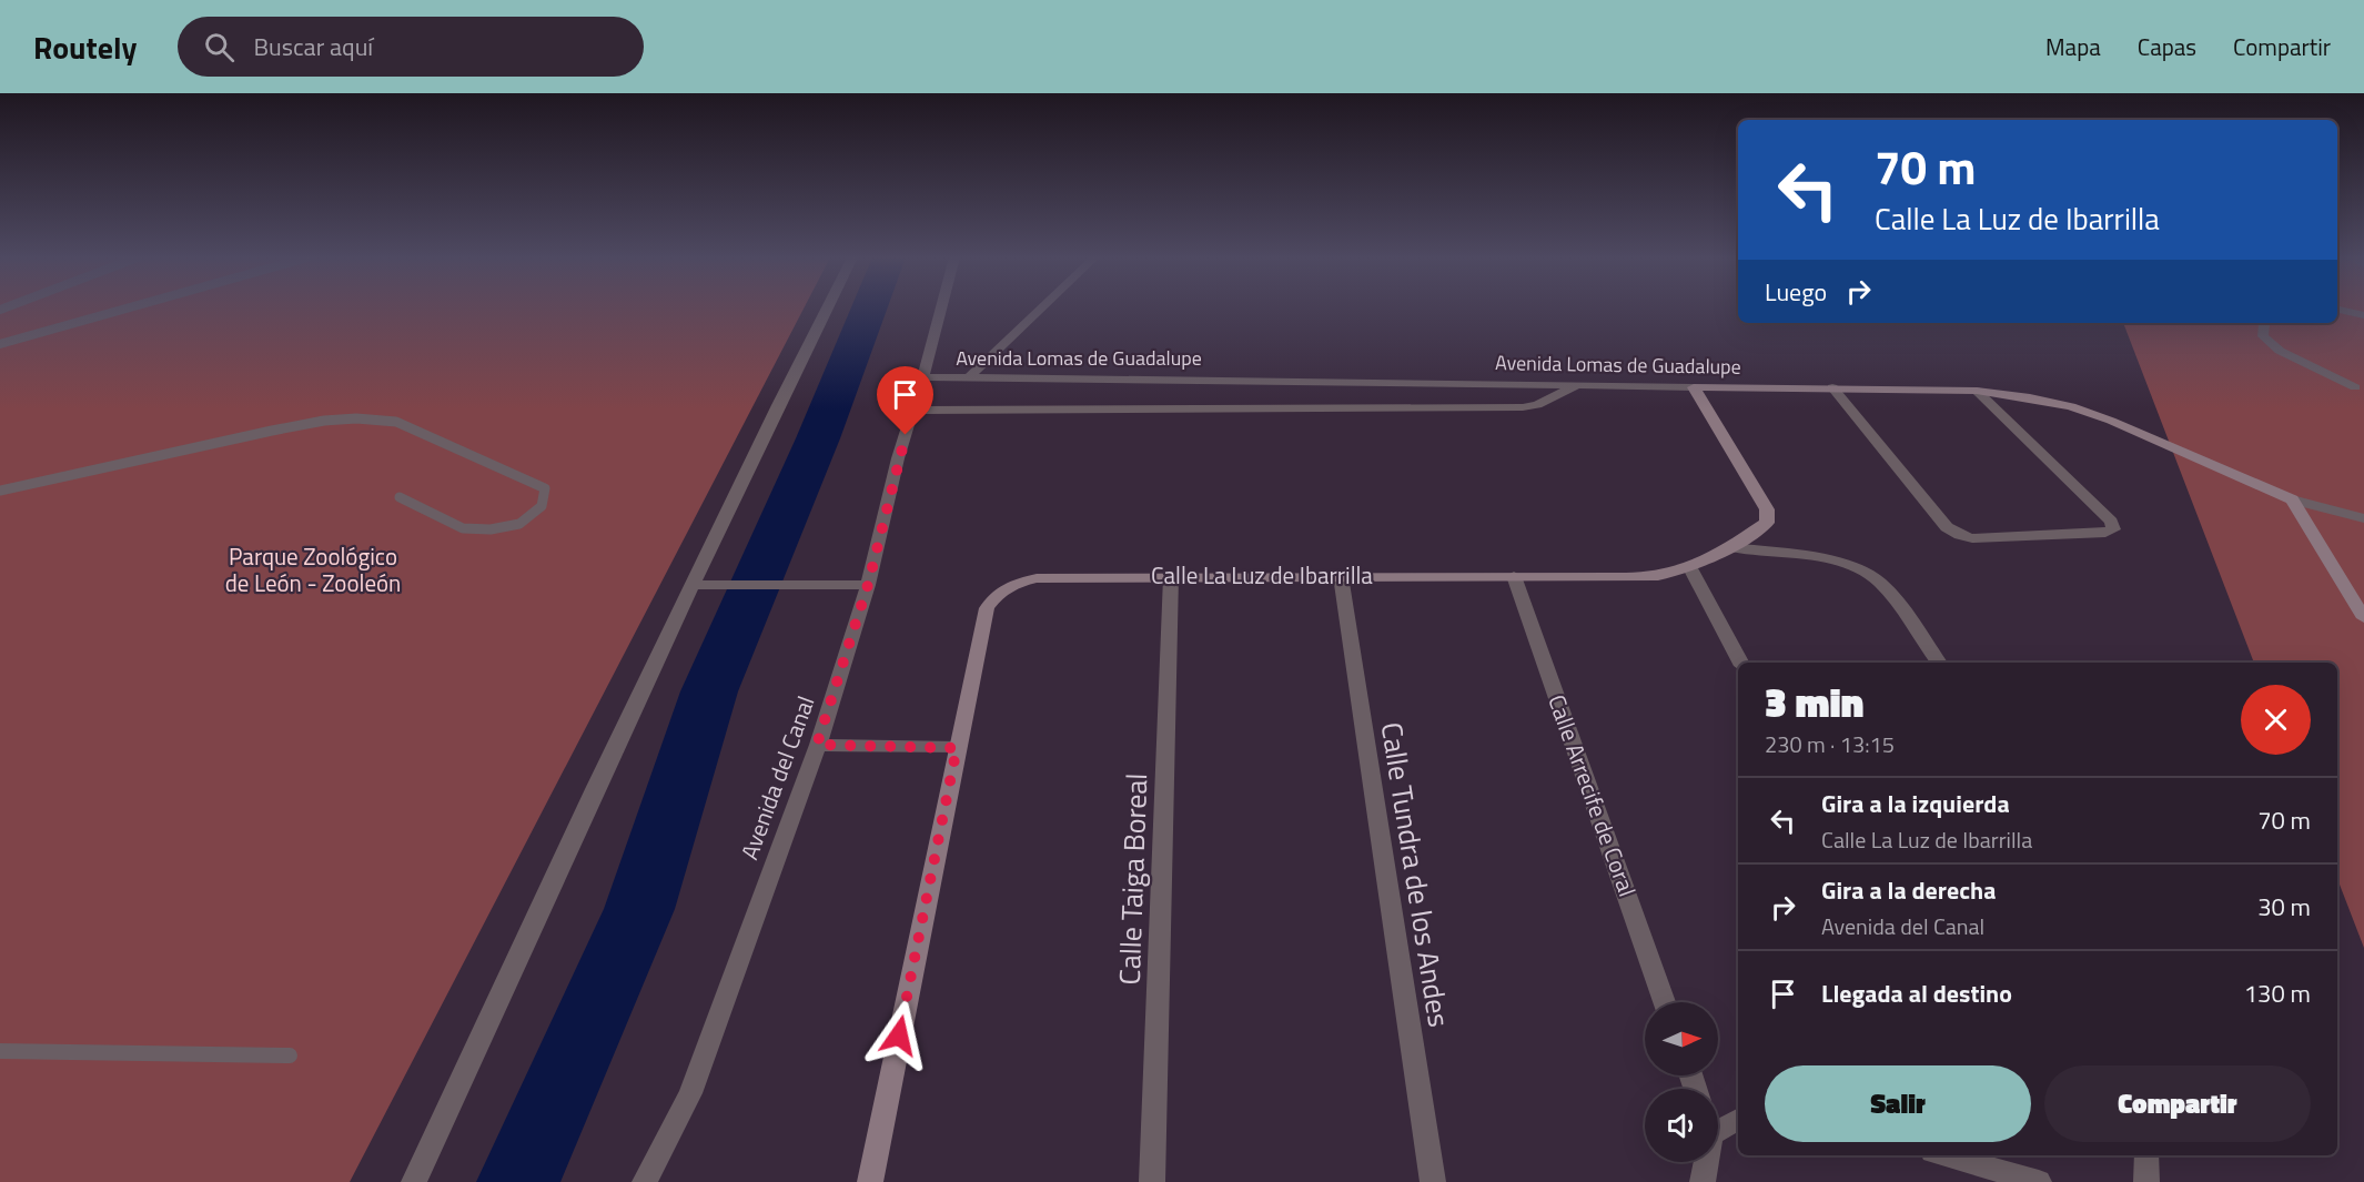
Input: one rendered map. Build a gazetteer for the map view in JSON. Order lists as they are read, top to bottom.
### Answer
{
  "streets": {
    "street": [
      "Avenida Lomas de Guadalupe",
      "Calle La Luz de Ibarrilla",
      "Avenida del Canal",
      "Calle Arrecife de Coral",
      "Calle Tundra de los Andes",
      "Calle Taiga Boreal"
    ]
  },
  "crossings": [
    ["Avenida Lomas de Guadalupe", "Calle La Luz de Ibarrilla"],
    ["Avenida Lomas de Guadalupe", "Avenida del Canal"],
    ["Calle La Luz de Ibarrilla", "Calle Arrecife de Coral"],
    ["Calle La Luz de Ibarrilla", "Calle Tundra de los Andes"],
    ["Calle La Luz de Ibarrilla", "Calle Taiga Boreal"]
  ],
  "parks": ["Parque Zoológico de León - Zooleón"],
  "north": "right",
  "page": {
    "header": "Routely",
    "search": "Buscar aquí",
    "nav": ["Mapa", "Capas", "Compartir"],
    "turn": ["70 m", "Calle La Luz de Ibarrilla"],
    "then": "Luego",
    "heading": ["3 min", "230 m · 13:15"],
    "list": [
      {
        "name": "Gira a la izquierda",
        "note": "Calle La Luz de Ibarrilla",
        "value": "70 m"
      },
      {
        "name": "Gira a la derecha",
        "note": "Avenida del Canal",
        "value": "30 m"
      },
      {
        "name": "Llegada al destino",
        "value": "130 m"
      }
    ],
    "buttons": ["Salir", "Compartir"]
  }
}
